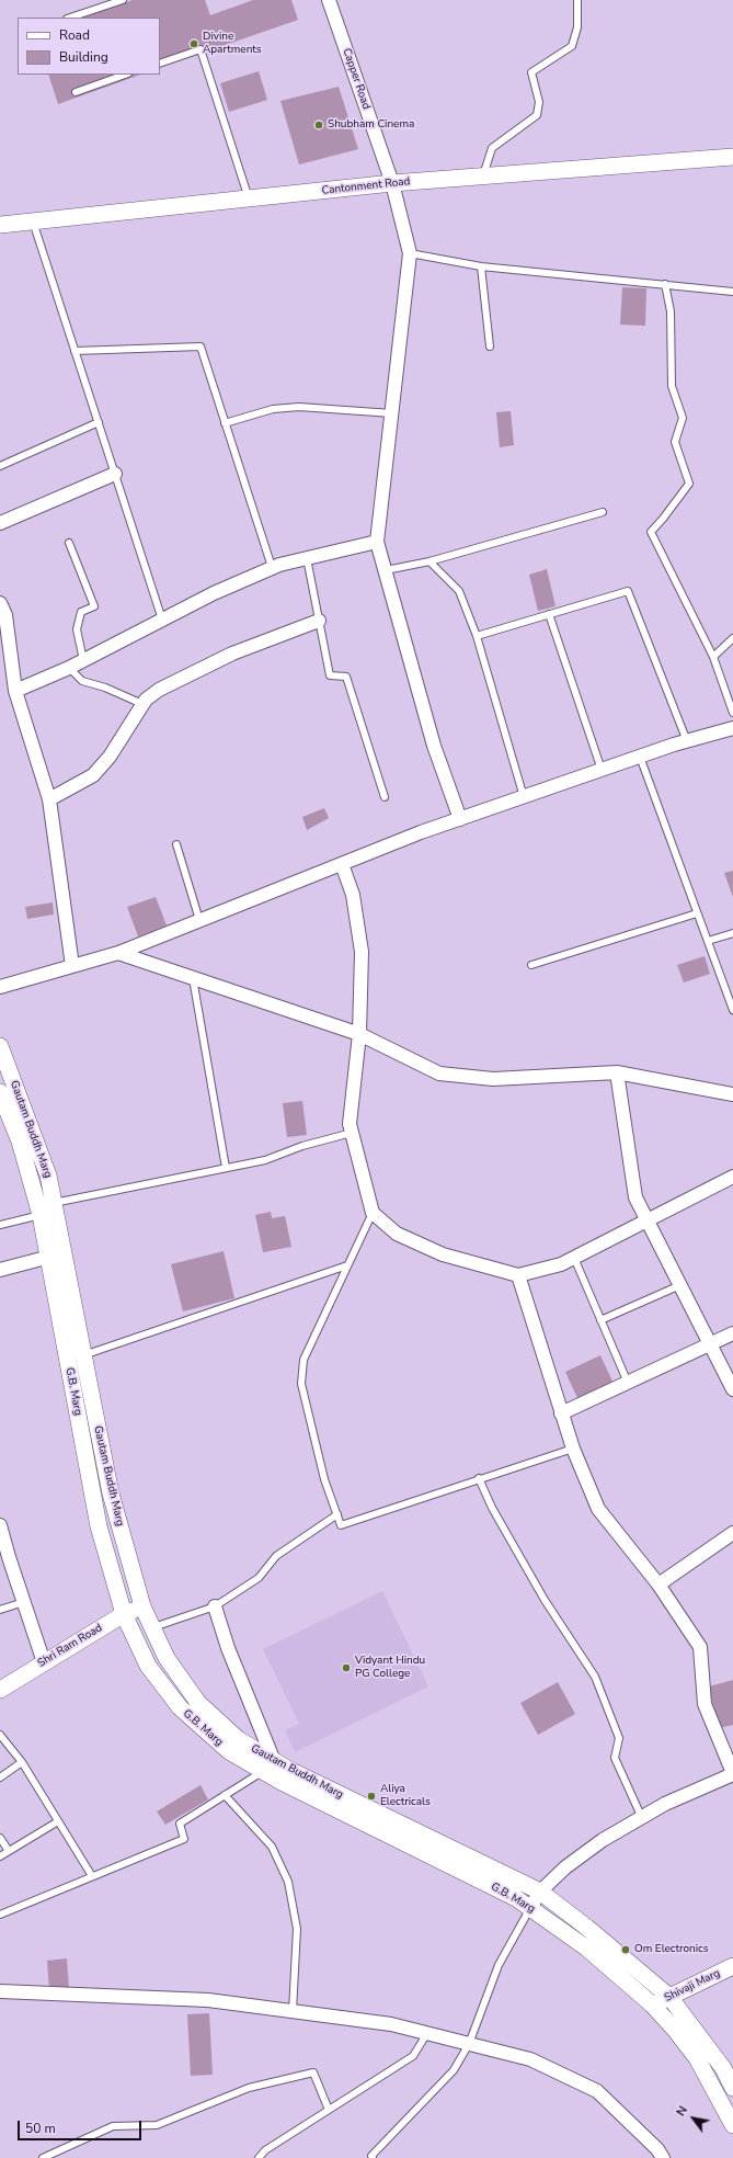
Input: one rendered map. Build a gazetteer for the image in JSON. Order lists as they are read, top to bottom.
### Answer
{
  "streets": {
    "street": [
      "Capper Road",
      "Cantonment Road",
      "Gautam Buddh Marg",
      "G.B. Marg",
      "Shri Ram Road",
      "Shivaji Marg"
    ]
  },
  "crossings": [
    ["Capper Road", "Cantonment Road"],
    ["Gautam Buddh Marg", "G.B. Marg"],
    ["Gautam Buddh Marg", "Shri Ram Road"],
    ["Gautam Buddh Marg", "Shivaji Marg"],
    ["G.B. Marg", "Shri Ram Road"],
    ["G.B. Marg", "Shivaji Marg"]
  ],
  "places": [
    "Divine Apartments",
    "Shubham Cinema",
    "Vidyant Hindu PG College",
    "Aliya Electricals",
    "Om Electronics"
  ],
  "legend": ["Road", "Building"],
  "scale_bar": "50 m",
  "north": "top left"
}
